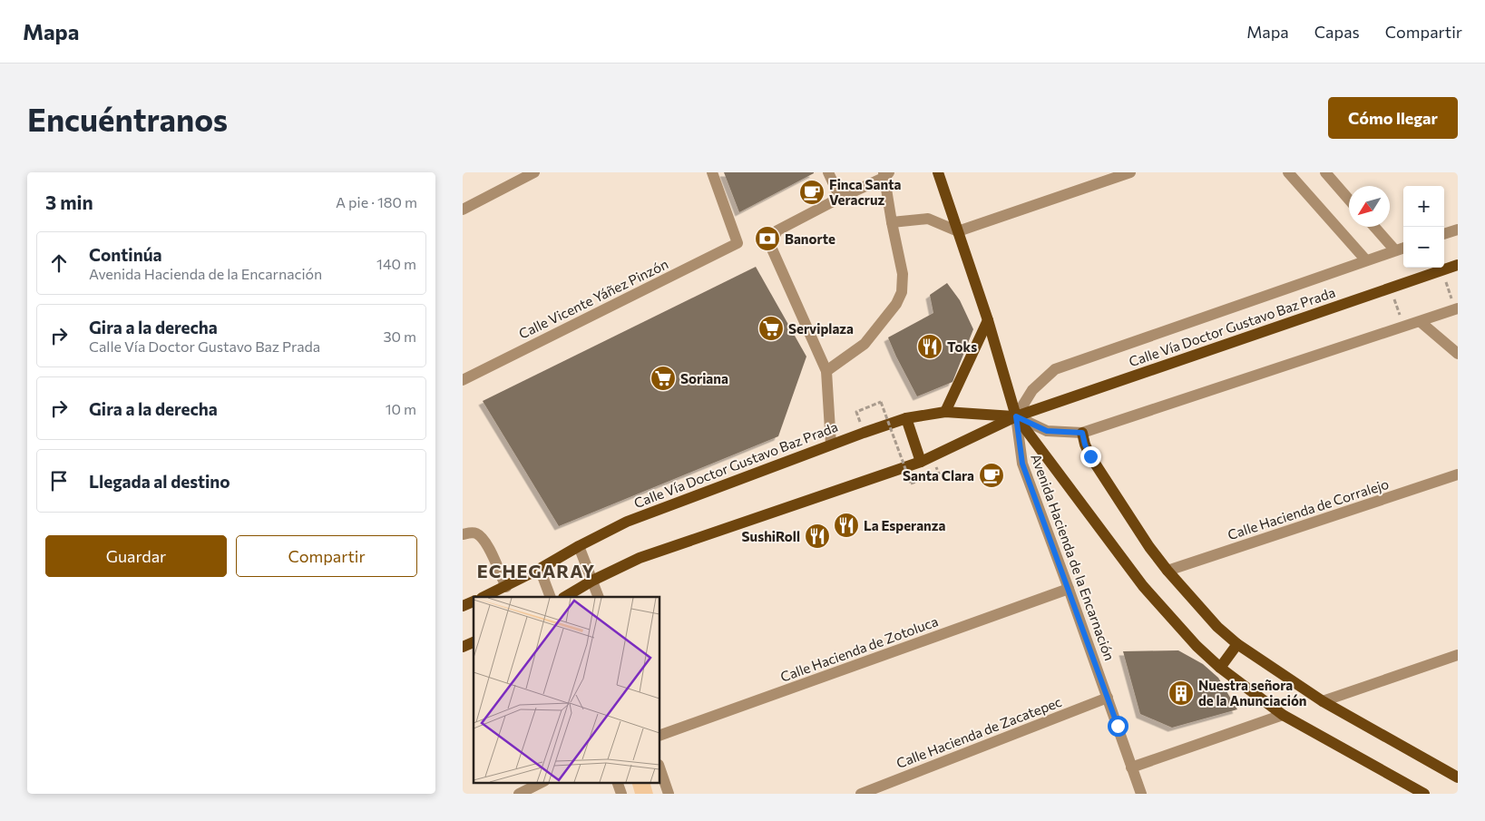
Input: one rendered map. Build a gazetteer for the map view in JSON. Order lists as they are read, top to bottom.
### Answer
{
  "streets": {
    "main road": ["Calle Vía Doctor Gustavo Baz Prada", "Avenida Hacienda de la Encarnación"],
    "street": [
      "Calle Vicente Yáñez Pinzón",
      "Calle Hacienda de Corralejo",
      "Calle Hacienda de Zotoluca",
      "Calle Hacienda de Zacatepec"
    ]
  },
  "crossings": [
    ["Calle Vía Doctor Gustavo Baz Prada", "Avenida Hacienda de la Encarnación"],
    ["Avenida Hacienda de la Encarnación", "Calle Hacienda de Zotoluca"],
    ["Avenida Hacienda de la Encarnación", "Calle Hacienda de Zacatepec"]
  ],
  "districts": ["ECHEGARAY"],
  "places": {
    "cafe": ["Finca Santa Veracruz", "Santa Clara"],
    "bank": ["Banorte"],
    "supermarket": ["Serviplaza", "Soriana"],
    "restaurant": ["Toks", "La Esperanza", "SushiRoll"],
    "building": ["Nuestra señora de la Anunciación"]
  },
  "north": "bottom left",
  "page": {
    "header": "Mapa",
    "nav": ["Mapa", "Capas", "Compartir"],
    "buttons": [
      "Cómo llegar",
      ["Guardar", "Compartir"]
    ],
    "title": "Encuéntranos",
    "heading": ["3 min", "A pie · 180 m"],
    "map_buttons": ["+", "−"],
    "list": [
      ["Continúa", "Avenida Hacienda de la Encarnación", "140 m"],
      ["Gira a la derecha", "Calle Vía Doctor Gustavo Baz Prada", "30 m"],
      ["Gira a la derecha", "10 m"],
      "Llegada al destino"
    ]
  }
}
